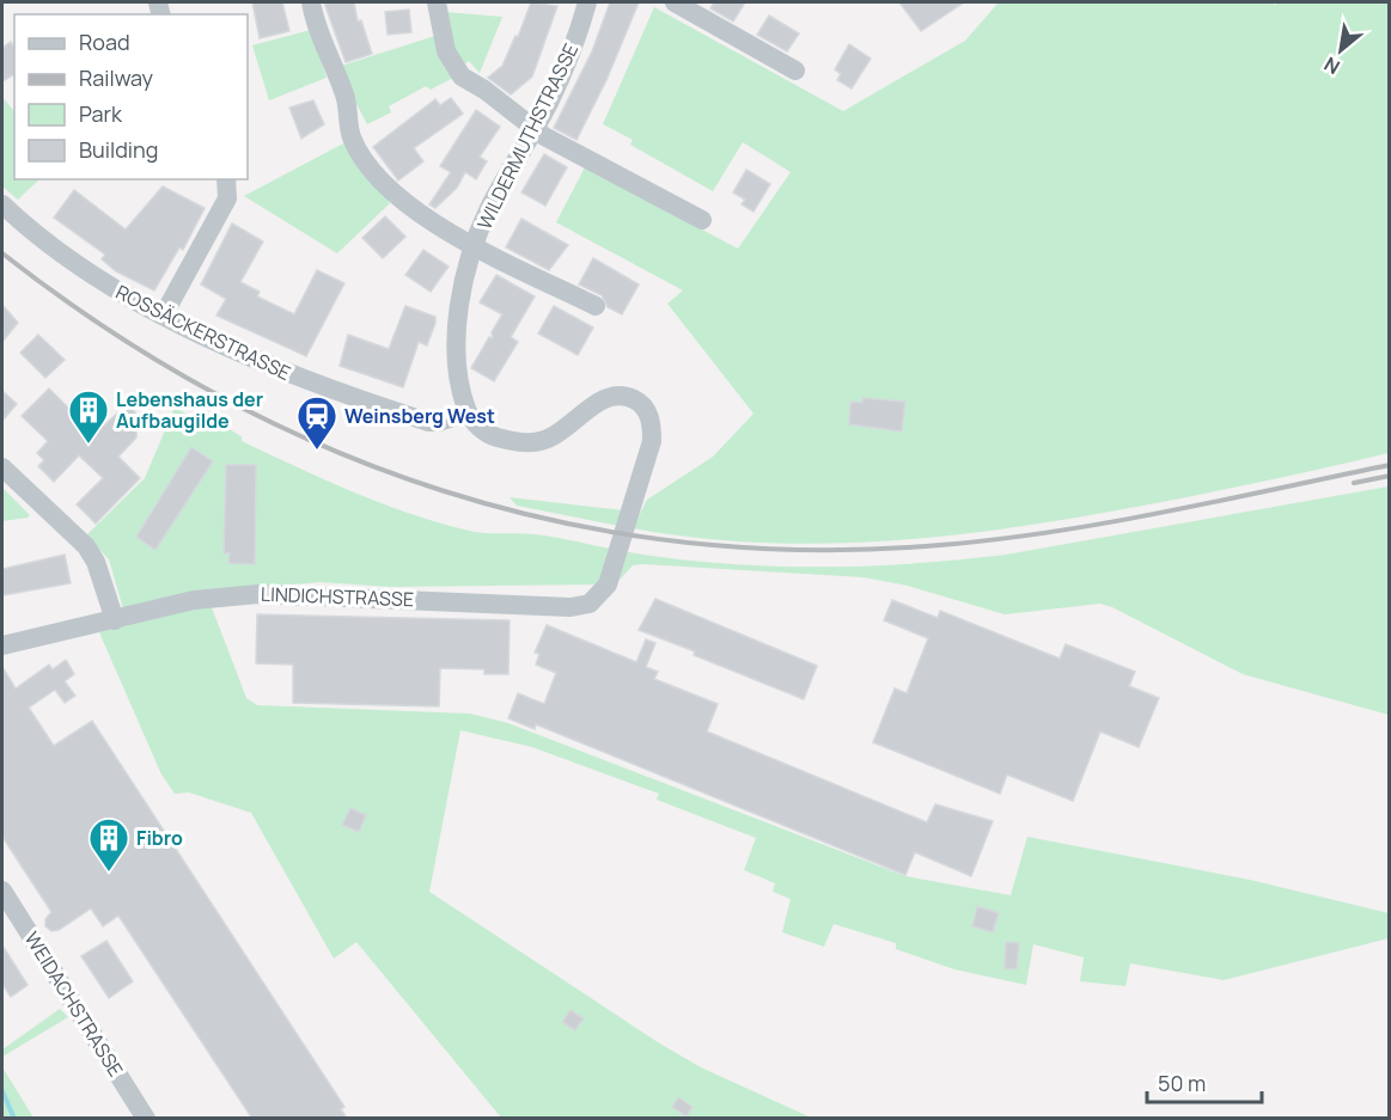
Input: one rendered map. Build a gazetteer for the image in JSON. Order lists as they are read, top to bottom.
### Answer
{
  "streets": {
    "street": [
      "WILDERMUTHSTRASSE",
      "ROSSÄCKERSTRASSE",
      "LINDICHSTRASSE",
      "WEIDACHSTRASSE"
    ]
  },
  "crossings": [
    ["WILDERMUTHSTRASSE", "ROSSÄCKERSTRASSE"],
    ["WILDERMUTHSTRASSE", "LINDICHSTRASSE"],
    ["ROSSÄCKERSTRASSE", "LINDICHSTRASSE"]
  ],
  "places": {
    "building": ["Lebenshaus der Aufbaugilde", "Fibro"],
    "station": ["Weinsberg West"]
  },
  "legend": [
    "Road",
    "Railway",
    "Park",
    "Building"
  ],
  "scale_bar": "50 m",
  "north": "bottom left"
}
